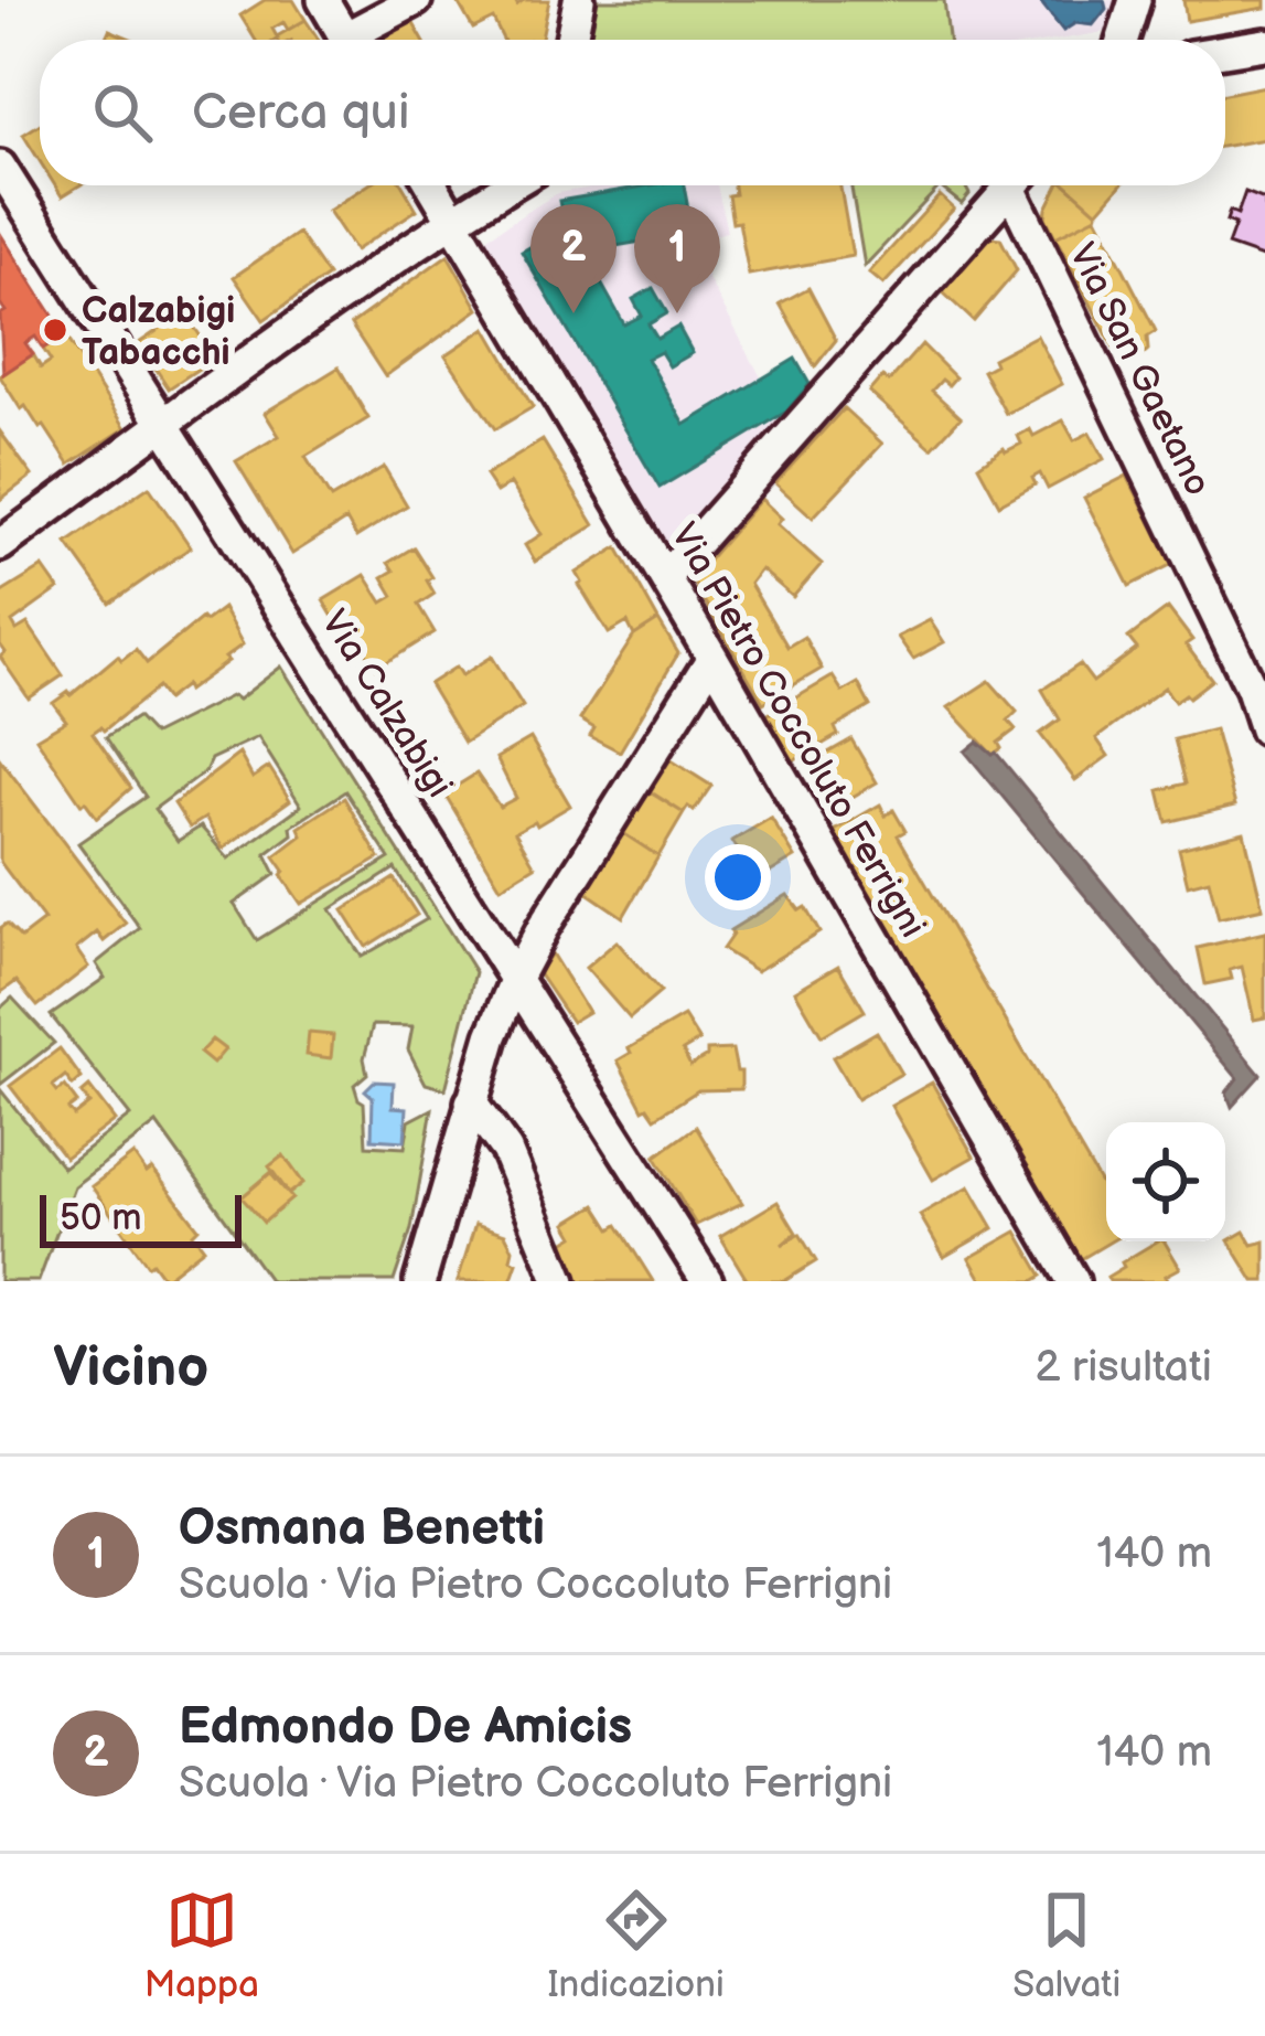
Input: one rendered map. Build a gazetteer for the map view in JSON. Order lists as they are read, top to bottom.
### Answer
{
  "streets": {
    "street": ["Via San Gaetano", "Via Calzabigi", "Via Pietro Coccoluto Ferrigni"]
  },
  "places": ["Calzabigi Tabacchi"],
  "scale_bar": "50 m",
  "page": {
    "search": "Cerca qui",
    "pins": ["1", "2"],
    "scale": "50 m",
    "heading": ["Vicino", "2 risultati"],
    "list": [
      {
        "mark": "1",
        "name": "Osmana Benetti",
        "note": "Scuola · Via Pietro Coccoluto Ferrigni",
        "value": "140 m"
      },
      {
        "mark": "2",
        "name": "Edmondo De Amicis",
        "note": "Scuola · Via Pietro Coccoluto Ferrigni",
        "value": "140 m"
      }
    ],
    "nav": ["Mappa", "Indicazioni", "Salvati"]
  }
}
